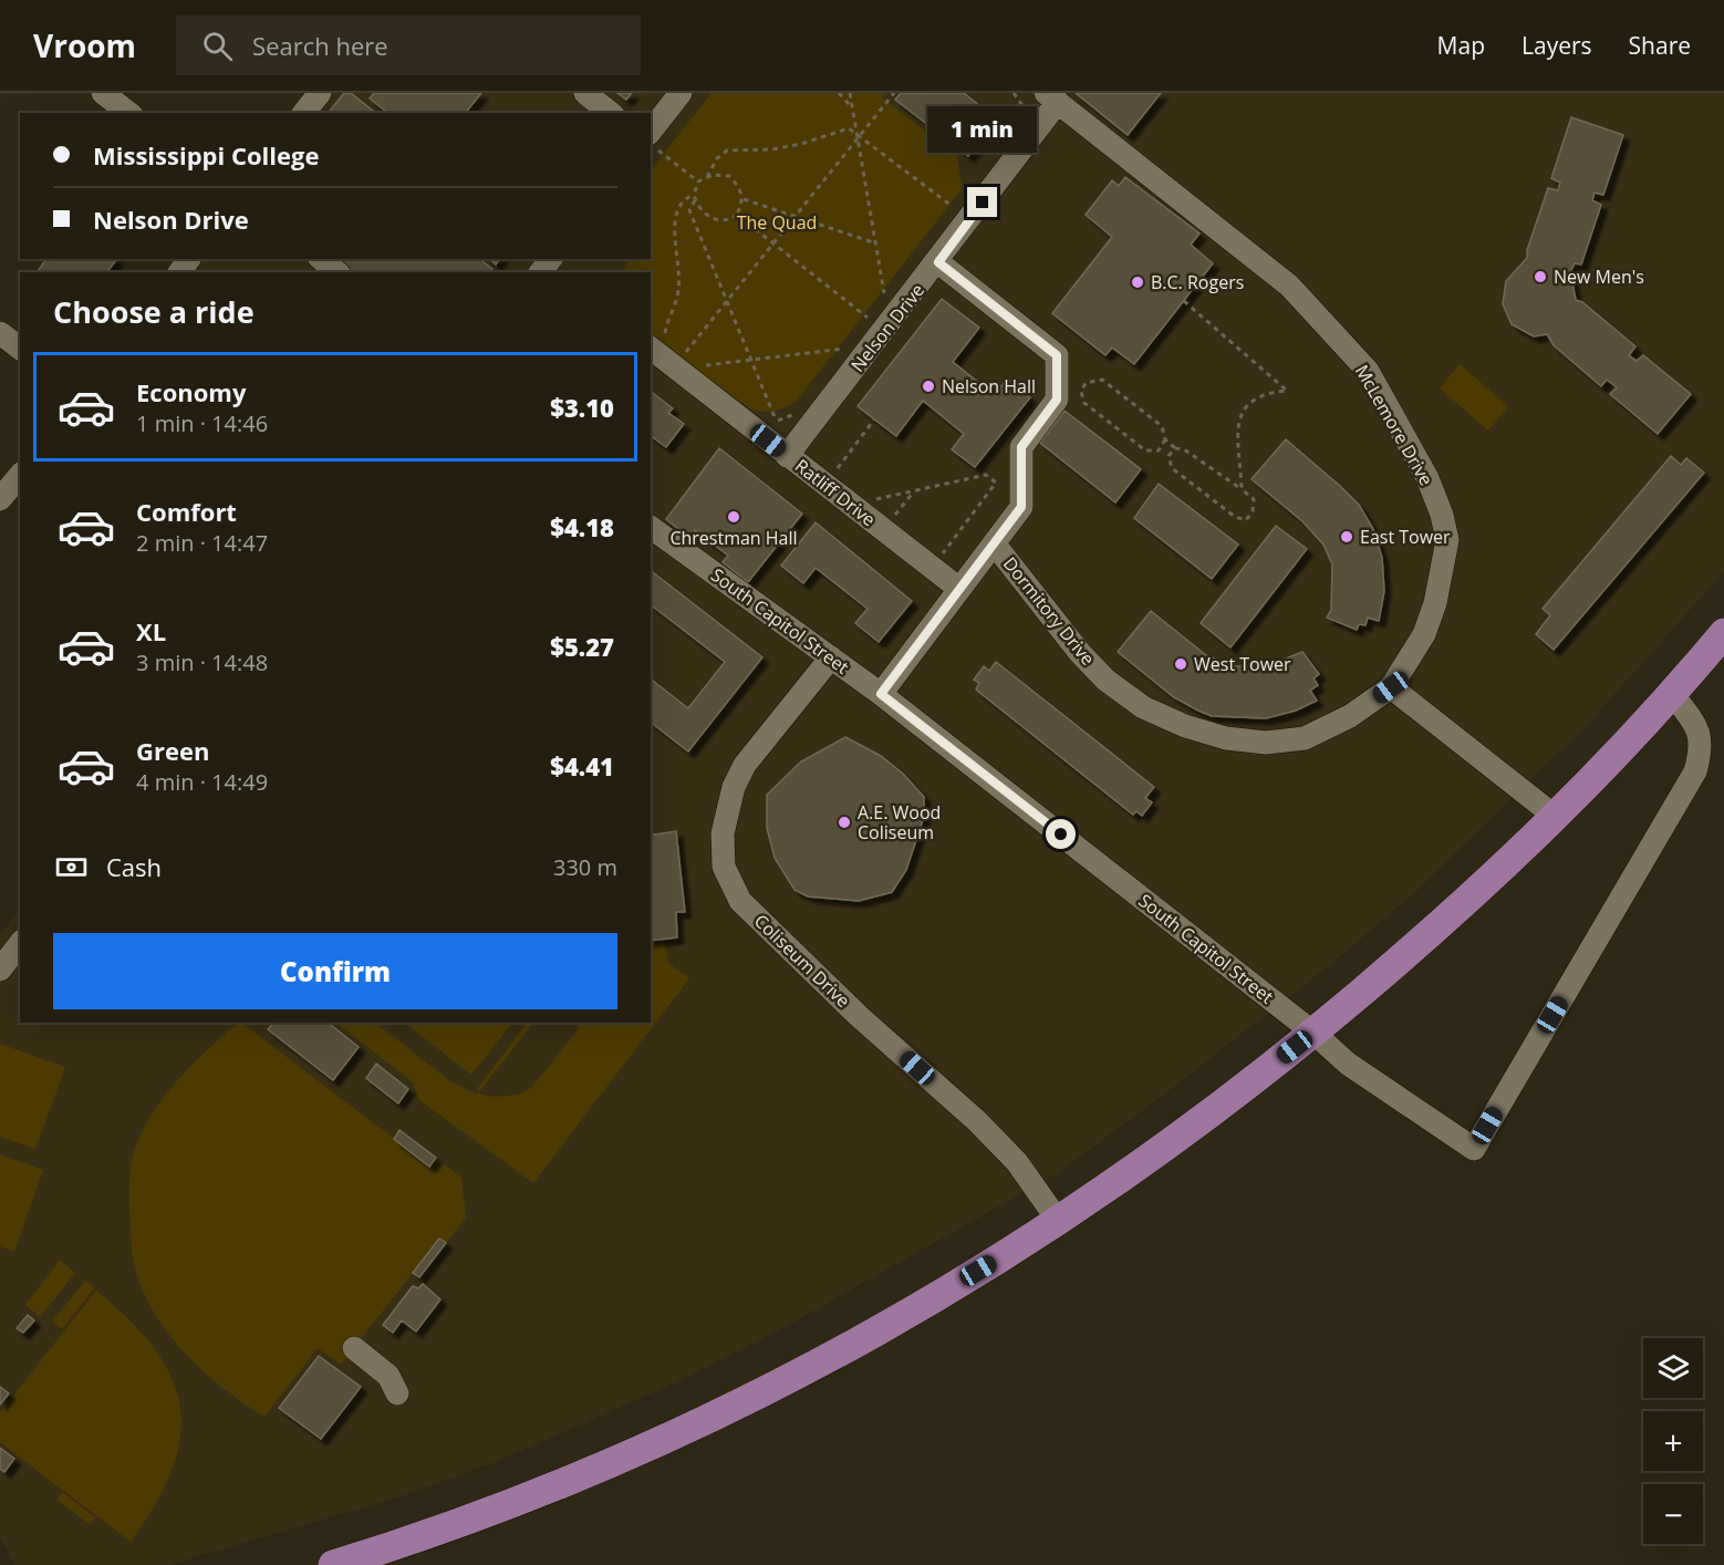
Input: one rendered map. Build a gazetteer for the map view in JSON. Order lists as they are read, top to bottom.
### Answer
{
  "streets": {
    "street": [
      "Nelson Drive",
      "McLemore Drive",
      "Ratliff Drive",
      "Dormitory Drive",
      "South Capitol Street",
      "Coliseum Drive"
    ]
  },
  "crossings": [
    ["Nelson Drive", "McLemore Drive"],
    ["Nelson Drive", "Ratliff Drive"],
    ["McLemore Drive", "Dormitory Drive"],
    ["South Capitol Street", "Coliseum Drive"]
  ],
  "parks": ["The Quad"],
  "places": [
    "New Men's",
    "B.C. Rogers",
    "Nelson Hall",
    "Chrestman Hall",
    "East Tower",
    "West Tower",
    "A.E. Wood Coliseum"
  ],
  "page": {
    "header": "Vroom",
    "search": "Search here",
    "nav": ["Map", "Layers", "Share"],
    "bubble": "1 min",
    "banner": ["Mississippi College", "Nelson Drive"],
    "heading": "Choose a ride",
    "list": [
      {
        "name": "Economy",
        "note": "1 min · 14:46",
        "value": "$3.10"
      },
      {
        "name": "Comfort",
        "note": "2 min · 14:47",
        "value": "$4.18"
      },
      {
        "name": "XL",
        "note": "3 min · 14:48",
        "value": "$5.27"
      },
      {
        "name": "Green",
        "note": "4 min · 14:49",
        "value": "$4.41"
      }
    ],
    "pay": ["Cash", "330 m"],
    "buttons": "Confirm",
    "map_buttons": ["+", "−"]
  }
}
